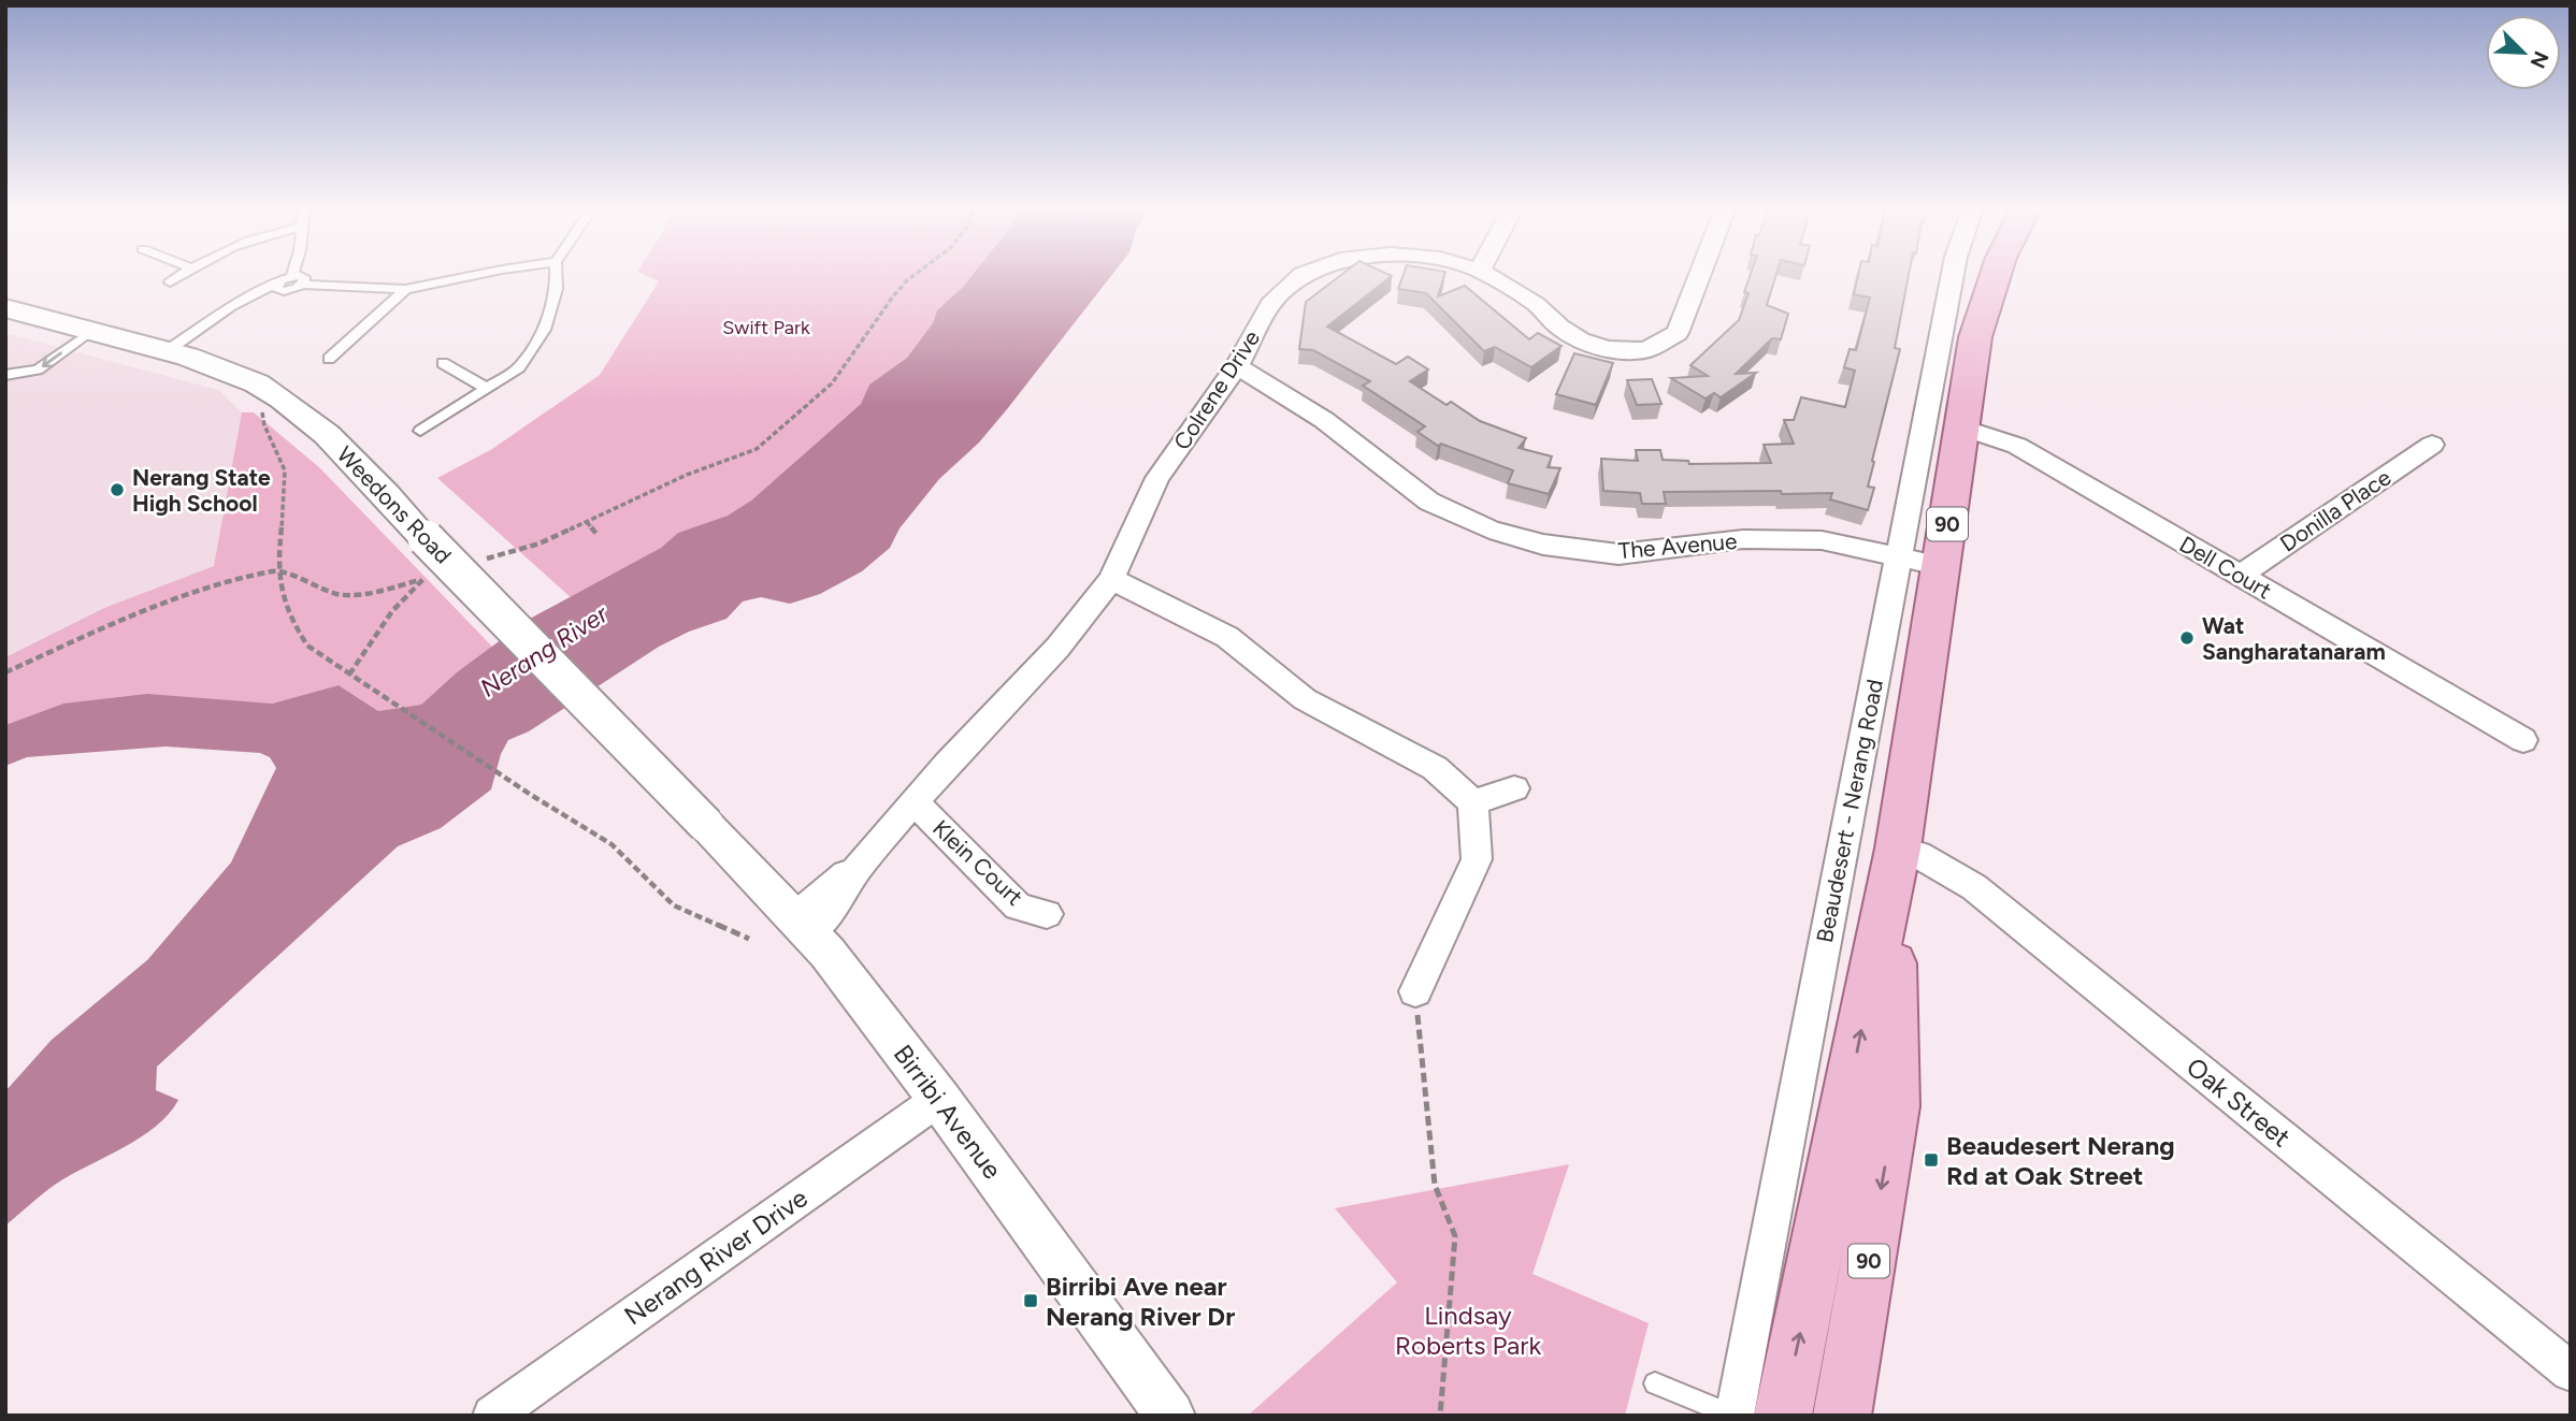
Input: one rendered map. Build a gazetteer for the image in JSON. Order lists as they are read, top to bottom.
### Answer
{
  "streets": {
    "main road": ["90"],
    "street": [
      "Colrene Drive",
      "Weedons Road",
      "Donilla Place",
      "The Avenue",
      "Dell Court",
      "Beaudesert - Nerang Road",
      "Klein Court",
      "Oak Street",
      "Birribi Avenue",
      "Nerang River Drive"
    ]
  },
  "crossings": [
    ["Colrene Drive", "The Avenue"],
    ["Colrene Drive", "Klein Court"],
    ["Colrene Drive", "Birribi Avenue"],
    ["Weedons Road", "Birribi Avenue"],
    ["Donilla Place", "Dell Court"],
    ["90", "The Avenue"],
    ["90", "Dell Court"],
    ["90", "Oak Street"],
    ["The Avenue", "Beaudesert - Nerang Road"],
    ["Birribi Avenue", "Nerang River Drive"]
  ],
  "water": ["Nerang River"],
  "parks": ["Swift Park", "Lindsay Roberts Park"],
  "places": {
    "other": ["Nerang State High School", "Wat Sangharatanaram"],
    "transit": ["Beaudesert Nerang Rd at Oak Street", "Birribi Ave near Nerang River Dr"]
  },
  "north": "bottom right"
}
